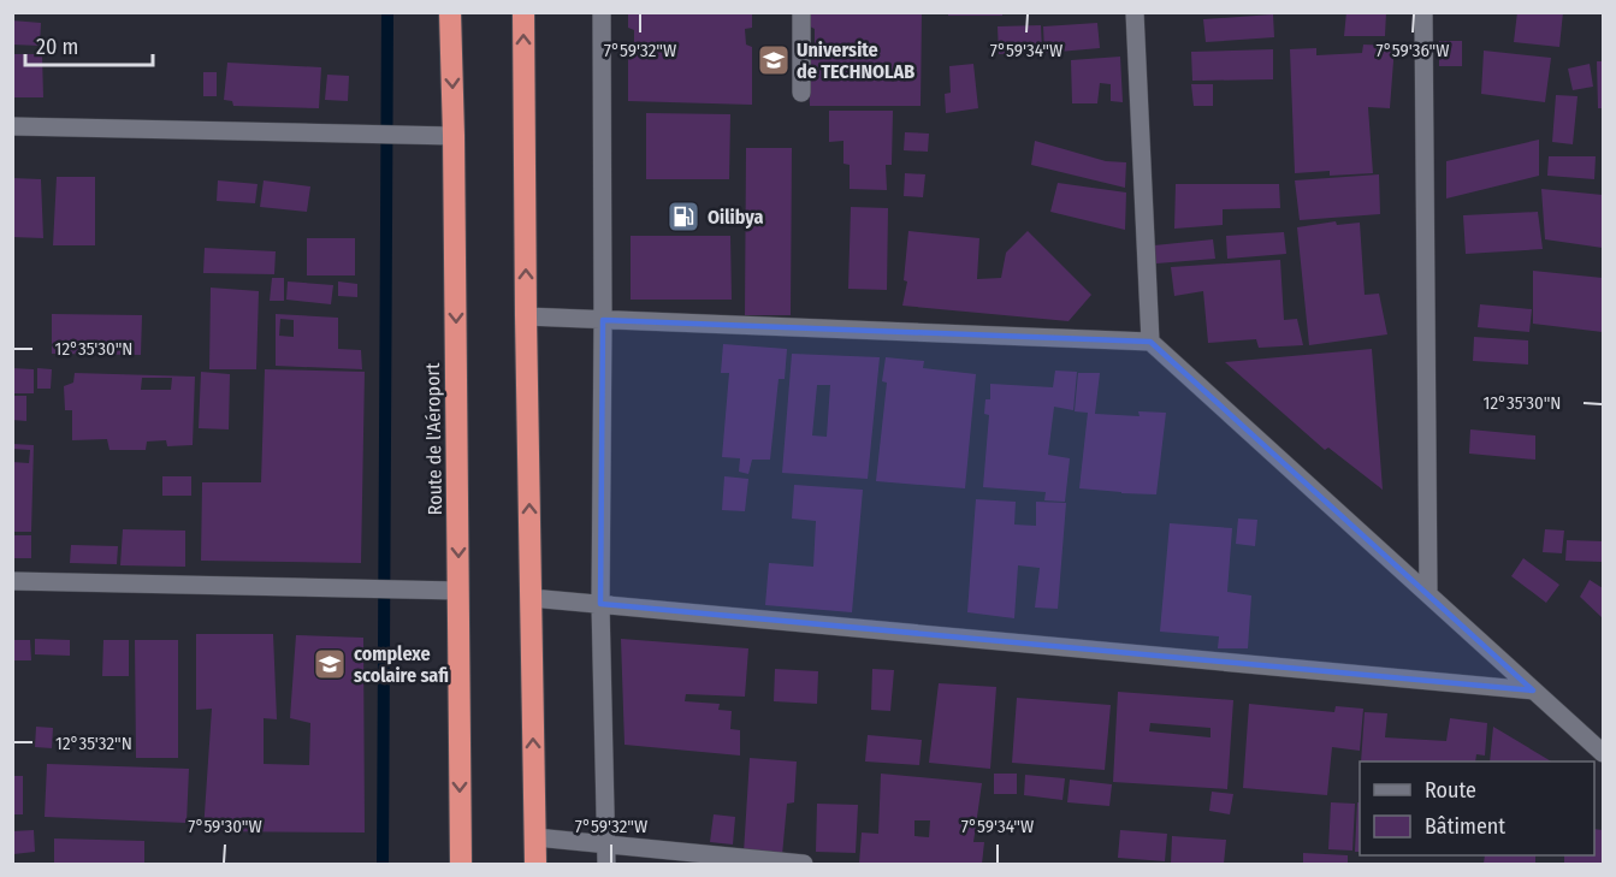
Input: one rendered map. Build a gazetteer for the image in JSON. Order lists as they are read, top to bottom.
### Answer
{
  "streets": {
    "highway": ["Route de l'Aéroport"]
  },
  "places": {
    "school or university": ["Universite de TECHNOLAB", "complexe scolaire safi"],
    "fuel station": ["Oilibya"]
  },
  "legend": ["Route", "Bâtiment"],
  "scale_bar": "20 m",
  "coordinates": [
    "7°59'32\"W",
    "7°59'34\"W",
    "7°59'36\"W",
    "12°35'30\"N",
    "12°35'32\"N",
    "7°59'30\"W"
  ]
}
